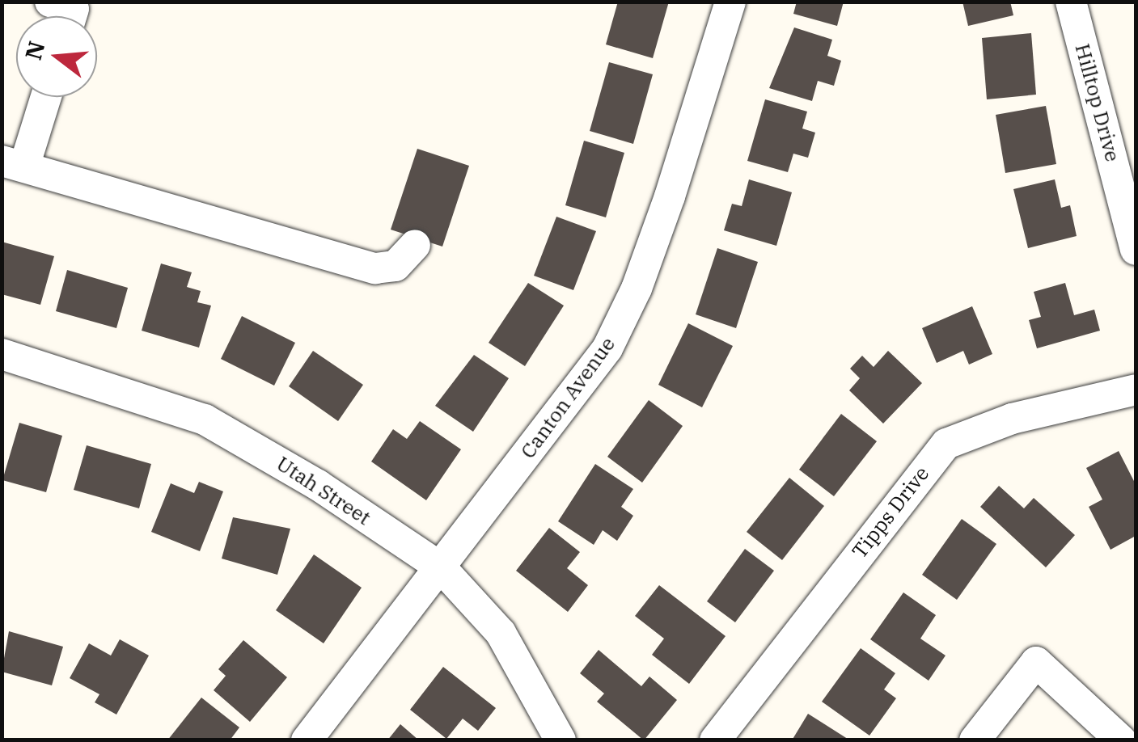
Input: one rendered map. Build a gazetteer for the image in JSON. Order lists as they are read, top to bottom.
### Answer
{
  "streets": {
    "street": [
      "Hilltop Drive",
      "Canton Avenue",
      "Utah Street",
      "Tipps Drive"
    ]
  },
  "crossings": [
    ["Canton Avenue", "Utah Street"]
  ],
  "north": "left"
}
